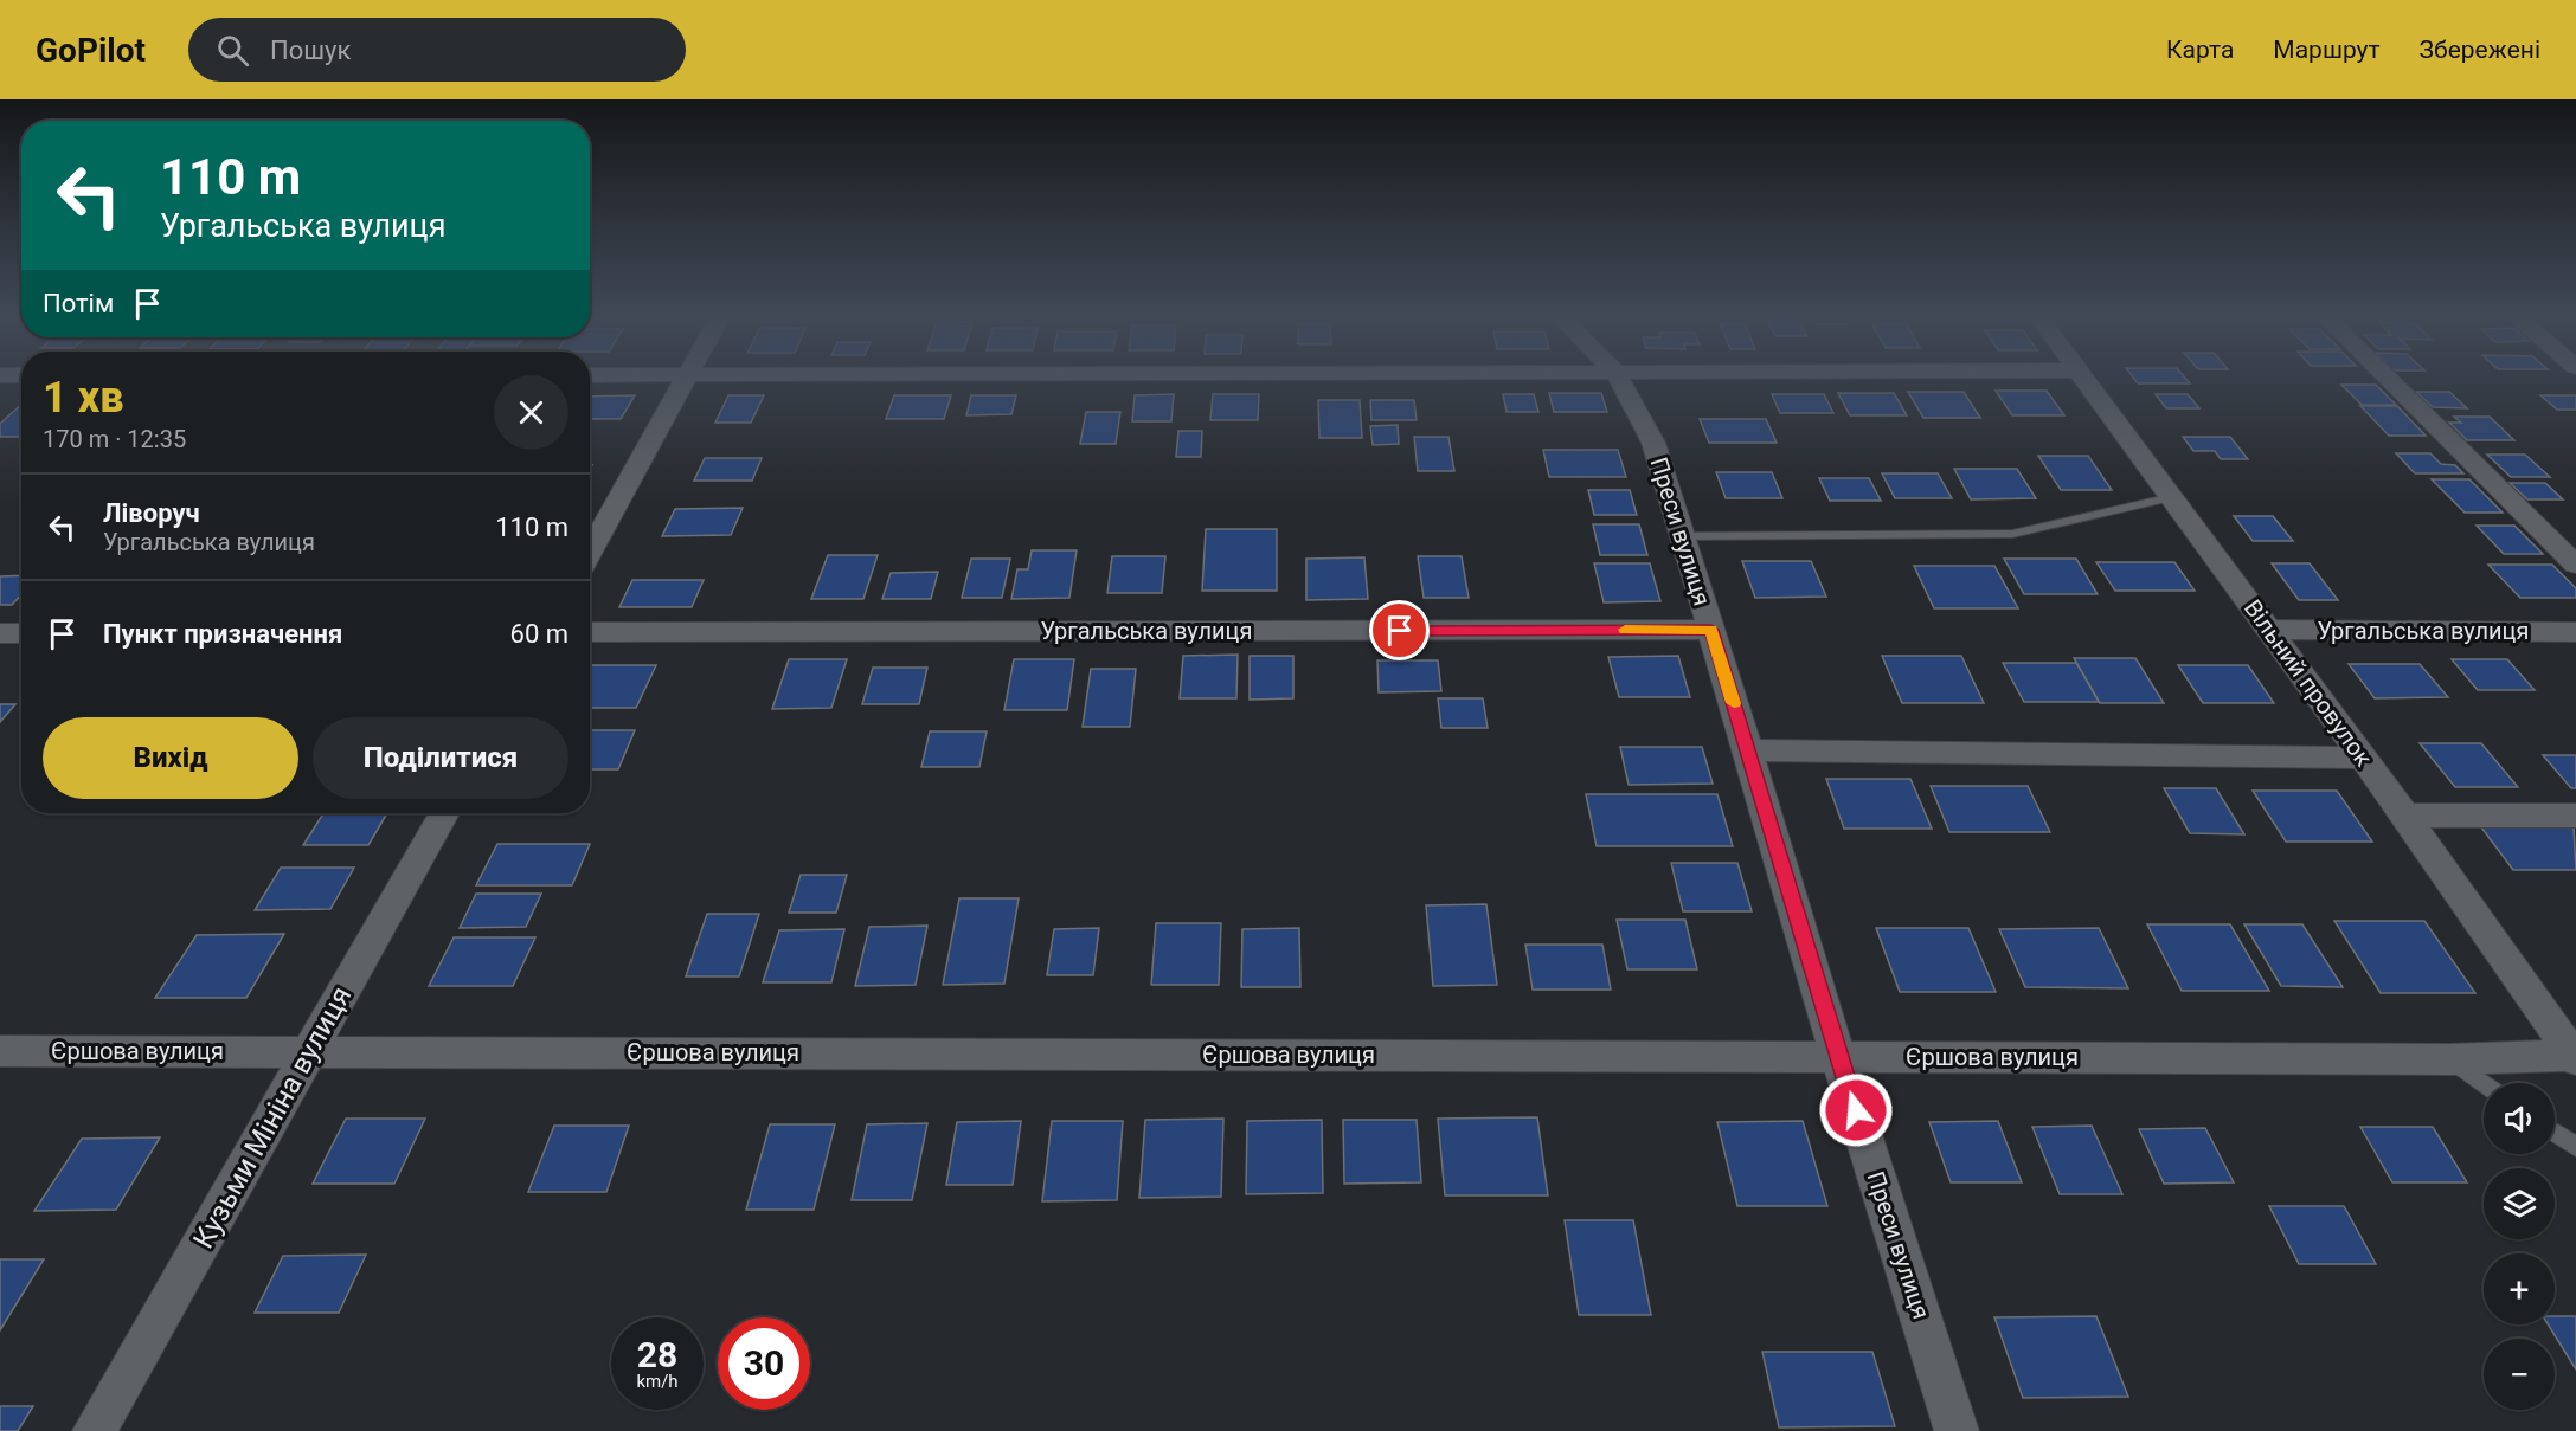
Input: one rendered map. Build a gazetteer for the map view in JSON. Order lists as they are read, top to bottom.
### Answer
{
  "streets": {
    "street": [
      "Преси вулиця",
      "Ургальська вулиця",
      "Вільний провулок",
      "Єршова вулиця",
      "Кузьми Мініна вулиця"
    ]
  },
  "crossings": [
    ["Преси вулиця", "Ургальська вулиця"],
    ["Преси вулиця", "Єршова вулиця"],
    ["Ургальська вулиця", "Вільний провулок"],
    ["Вільний провулок", "Єршова вулиця"],
    ["Єршова вулиця", "Кузьми Мініна вулиця"]
  ],
  "page": {
    "header": "GoPilot",
    "search": "Пошук",
    "nav": ["Карта", "Маршрут", "Збережені"],
    "turn": ["110 m", "Ургальська вулиця"],
    "then": "Потім",
    "heading": ["1 хв", "170 m · 12:35"],
    "list": [
      {
        "name": "Ліворуч",
        "note": "Ургальська вулиця",
        "value": "110 m"
      },
      {
        "name": "Пункт призначення",
        "value": "60 m"
      }
    ],
    "buttons": ["Вихід", "Поділитися"],
    "map_buttons": ["+", "−"],
    "speed": "28 km/h",
    "limit": "30"
  }
}
